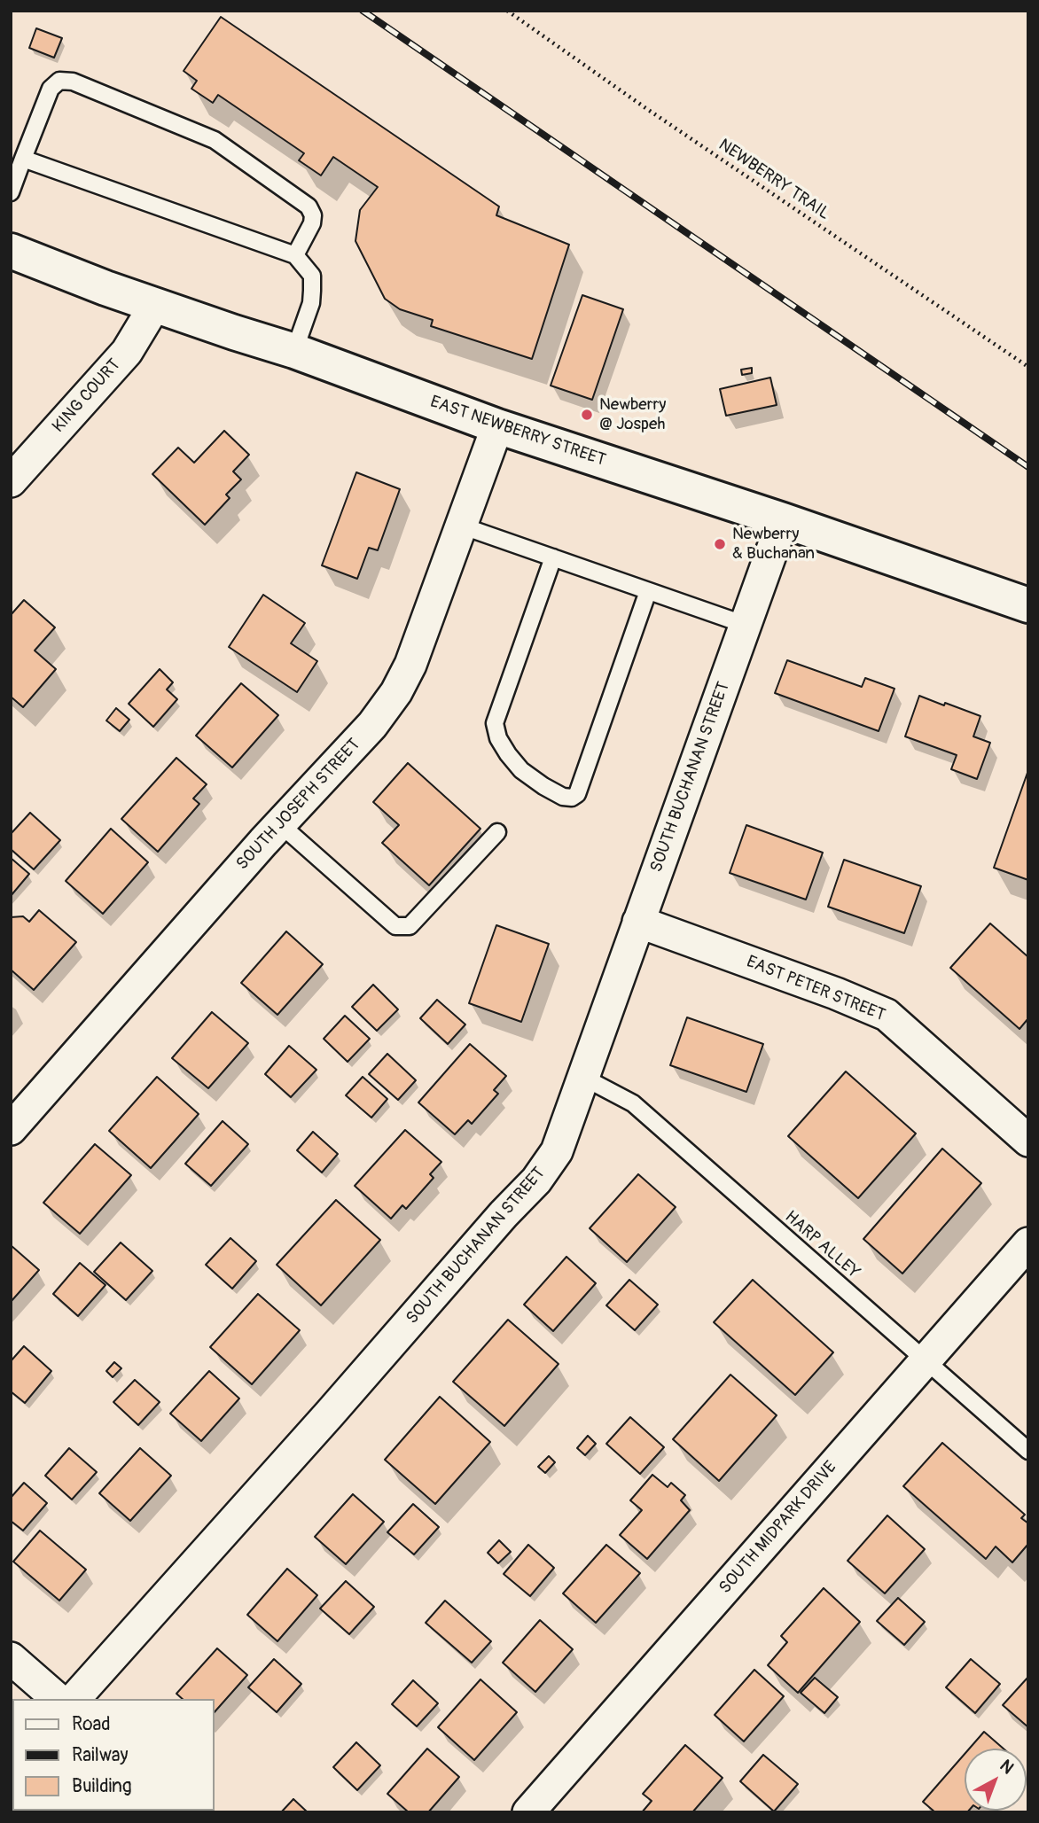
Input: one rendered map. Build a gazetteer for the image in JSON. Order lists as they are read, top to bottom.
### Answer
{
  "streets": {
    "main road": ["EAST NEWBERRY STREET"],
    "street": [
      "KING COURT",
      "SOUTH BUCHANAN STREET",
      "SOUTH JOSEPH STREET",
      "EAST PETER STREET",
      "SOUTH MIDPARK DRIVE"
    ],
    "lane": ["HARP ALLEY"],
    "path": ["NEWBERRY TRAIL"]
  },
  "crossings": [
    ["KING COURT", "EAST NEWBERRY STREET"],
    ["EAST NEWBERRY STREET", "SOUTH BUCHANAN STREET"],
    ["EAST NEWBERRY STREET", "SOUTH JOSEPH STREET"],
    ["SOUTH BUCHANAN STREET", "EAST PETER STREET"],
    ["SOUTH BUCHANAN STREET", "HARP ALLEY"],
    ["HARP ALLEY", "SOUTH MIDPARK DRIVE"]
  ],
  "places": ["Newberry @ Jospeh", "Newberry & Buchanan"],
  "legend": ["Road", "Railway", "Building"],
  "north": "top right"
}
